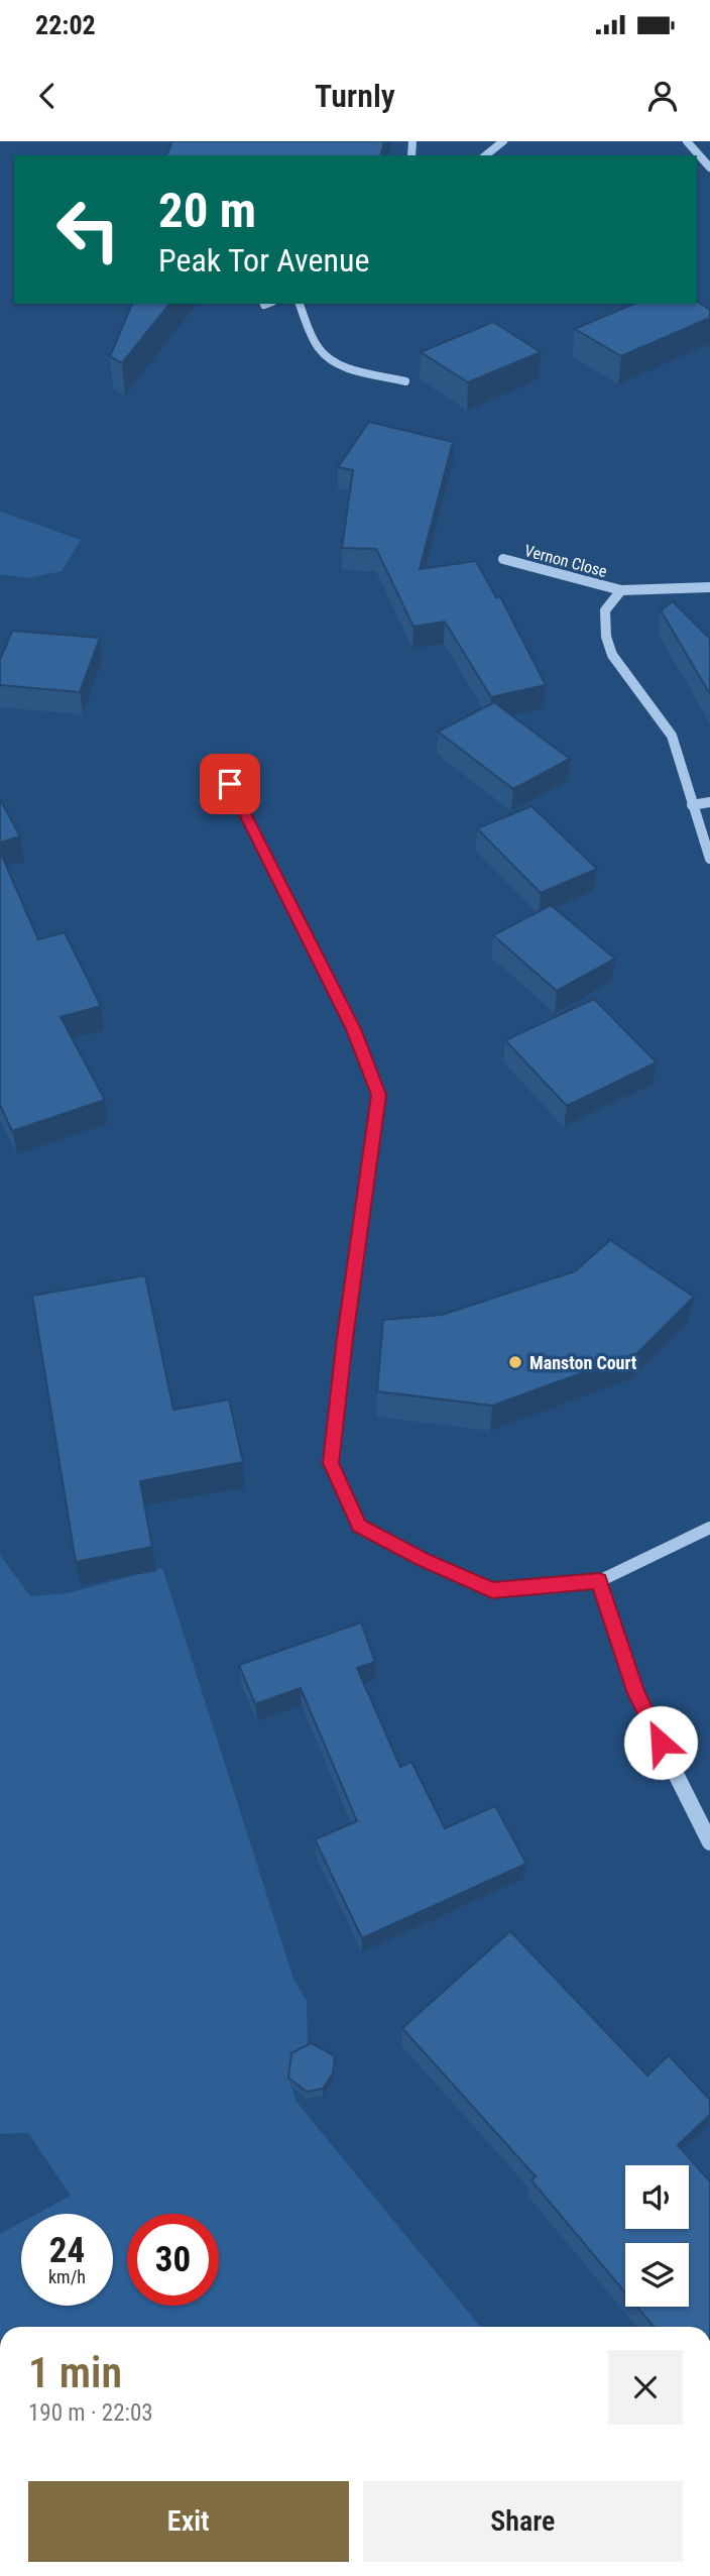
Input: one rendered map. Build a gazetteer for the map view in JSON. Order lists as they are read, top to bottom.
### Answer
{
  "streets": {
    "street": ["Vernon Close"]
  },
  "places": ["Manston Court"],
  "page": {
    "status": "22:02",
    "header": "Turnly",
    "turn": ["20 m", "Peak Tor Avenue"],
    "speed": "24 km/h",
    "limit": "30",
    "heading": ["1 min", "190 m · 22:03"],
    "buttons": ["Exit", "Share"]
  }
}
